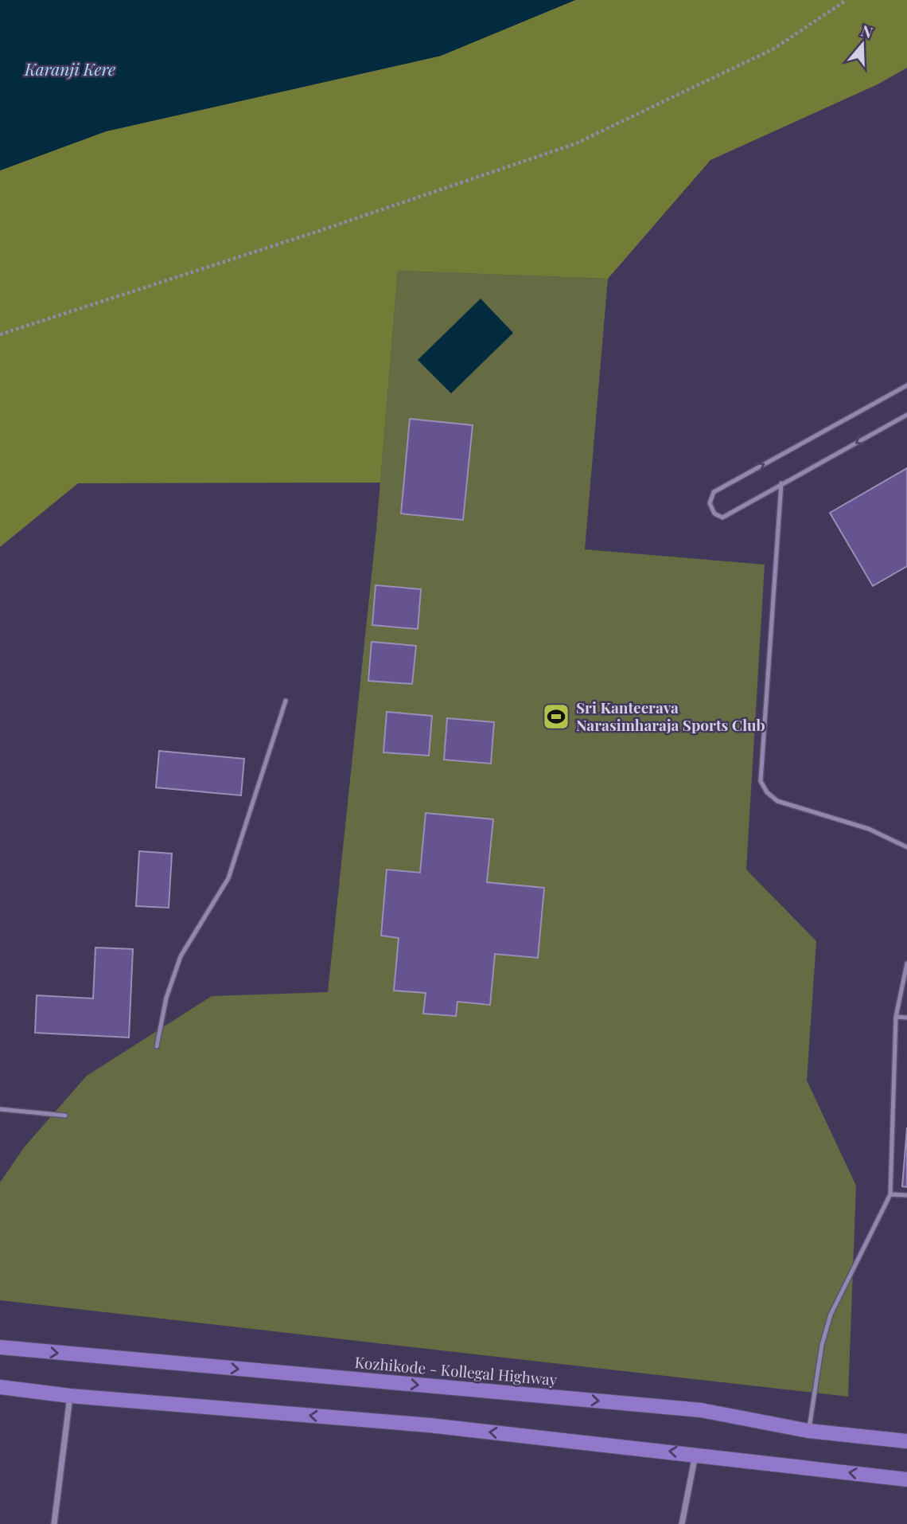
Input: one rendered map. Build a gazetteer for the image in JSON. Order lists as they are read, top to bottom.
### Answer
{
  "streets": {
    "main road": ["Kozhikode - Kollegal Highway"]
  },
  "water": ["Karanji Kere"],
  "places": {
    "sports": ["Sri Kanteerava Narasimharaja Sports Club"]
  },
  "north": "top"
}
